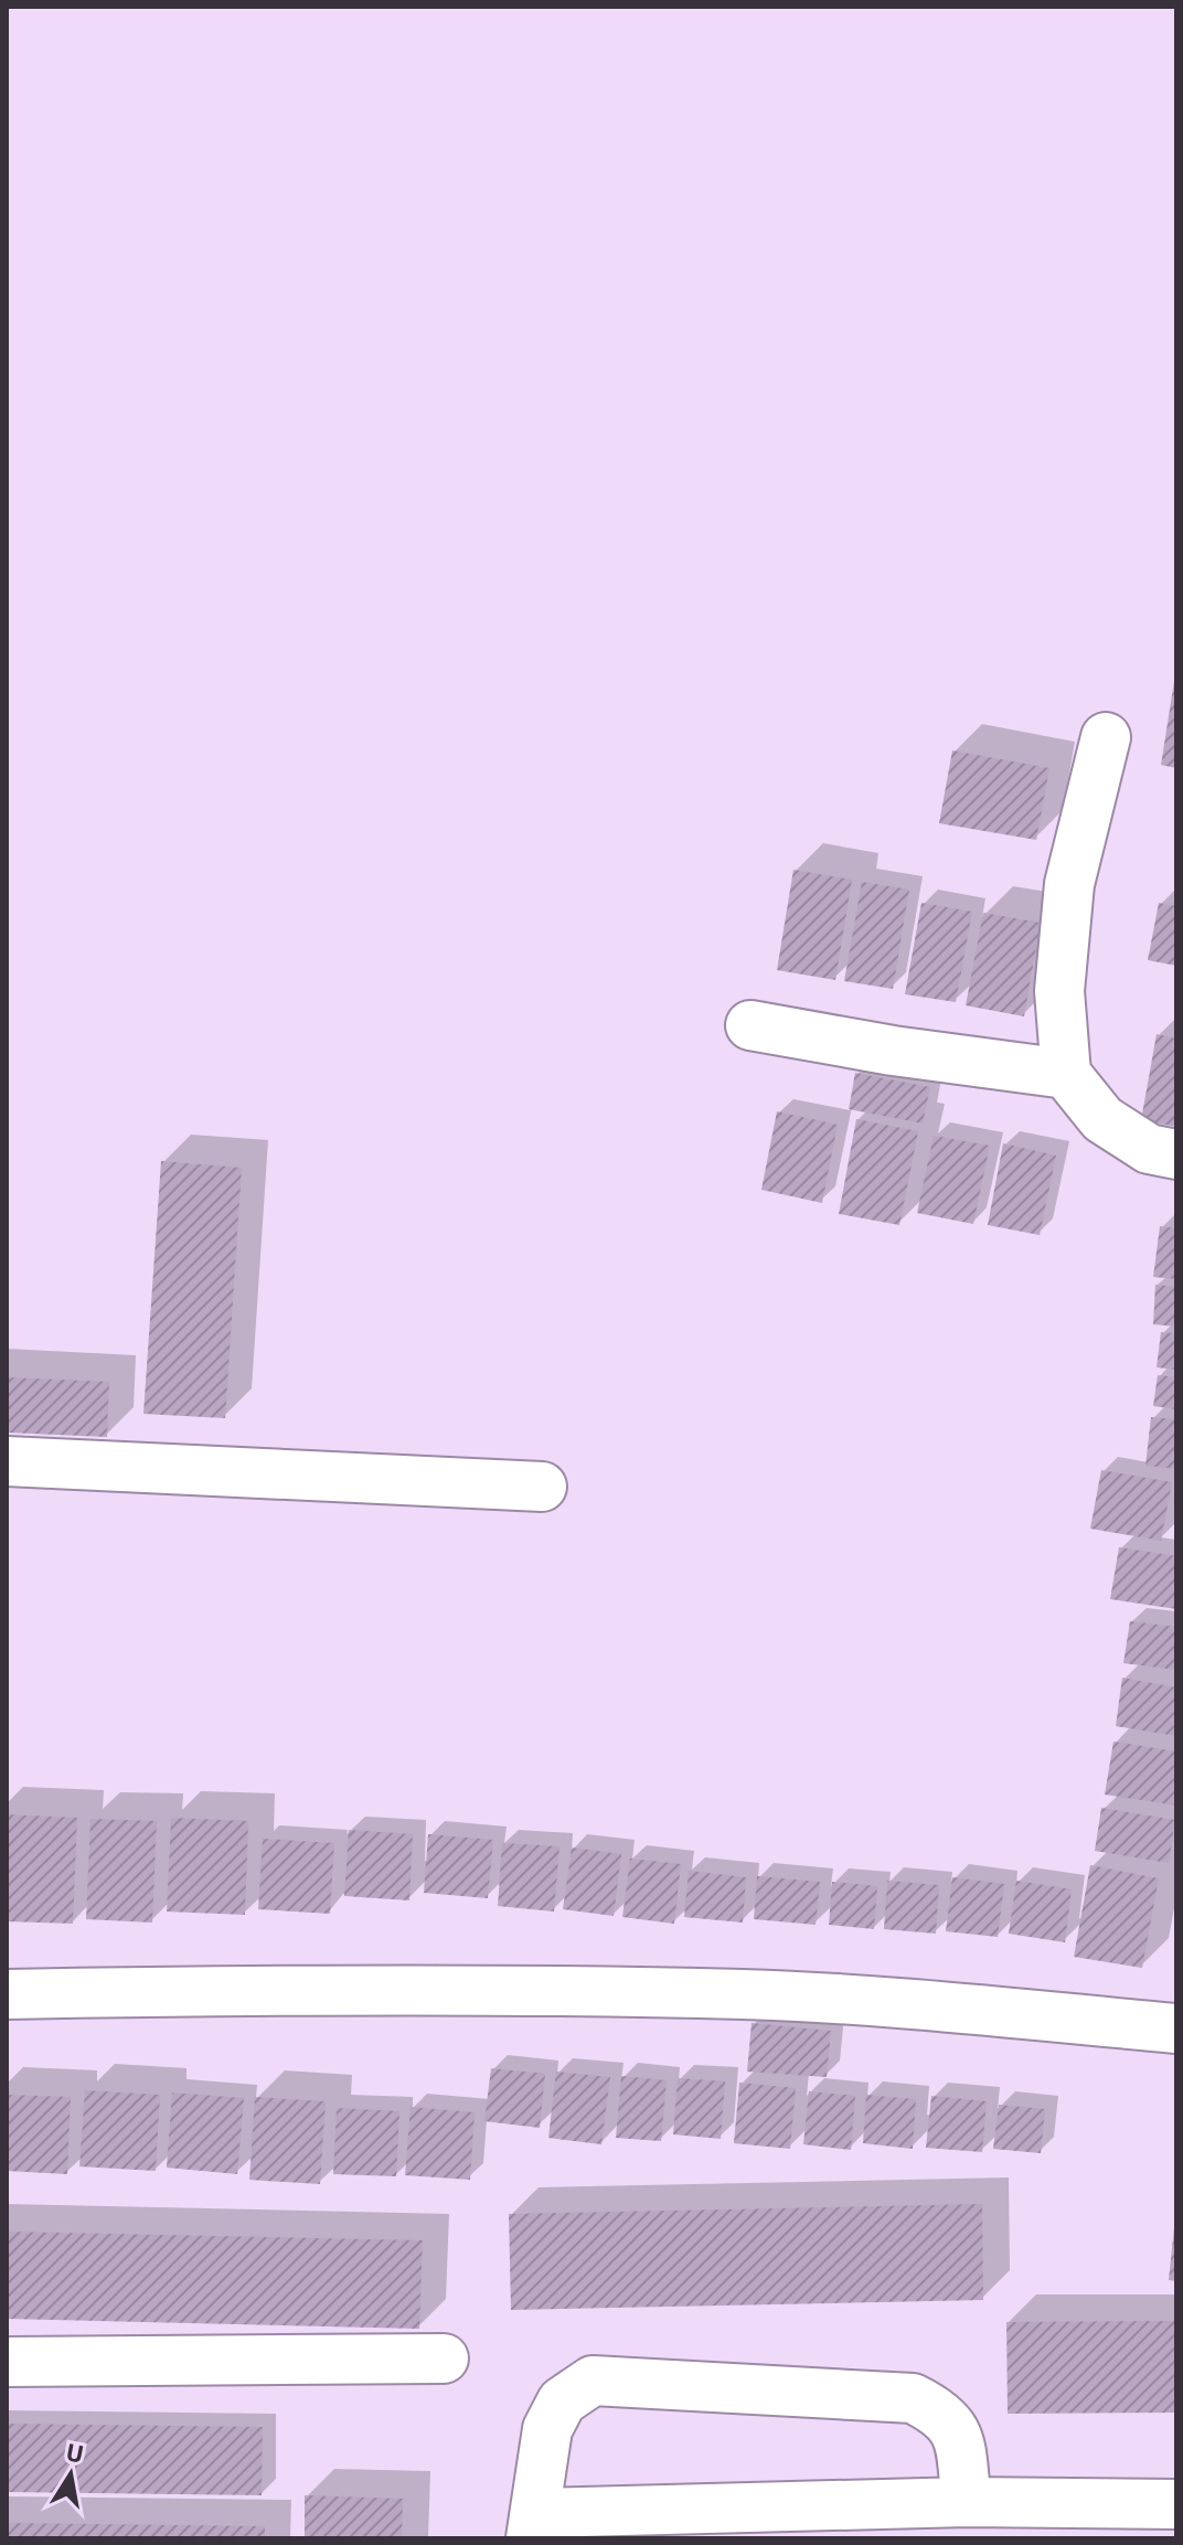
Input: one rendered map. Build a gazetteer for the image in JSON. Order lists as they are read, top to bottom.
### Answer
{
  "north": "top"
}
